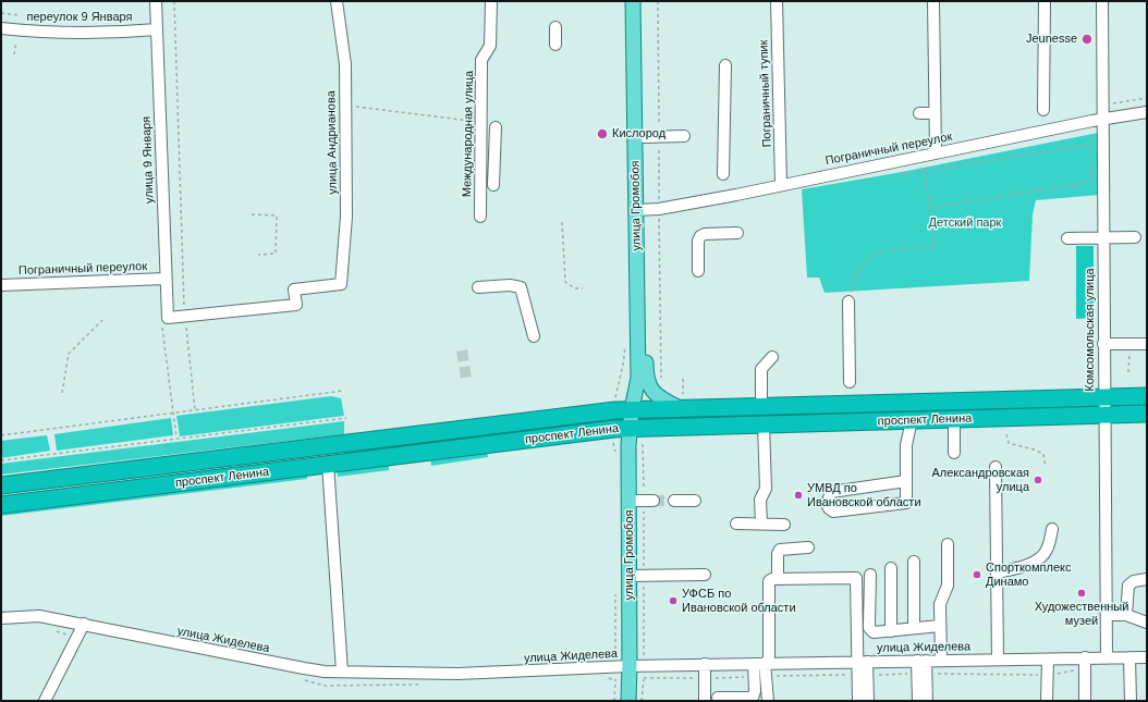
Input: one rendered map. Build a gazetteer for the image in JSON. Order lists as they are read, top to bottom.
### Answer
{
  "streets": {
    "highway": ["проспект Ленина"],
    "main road": ["улица Громобоя"],
    "street": [
      "переулок 9 Января",
      "Пограничный тупик",
      "Международная улица",
      "улица Андрианова",
      "Пограничный переулок",
      "улица 9 Января",
      "Комсомольская улица",
      "улица Жиделева"
    ]
  },
  "crossings": [
    ["переулок 9 Января", "улица 9 Января"],
    ["Пограничный тупик", "Пограничный переулок"],
    ["улица Андрианова", "улица 9 Января"],
    ["Пограничный переулок", "улица 9 Января"],
    ["Пограничный переулок", "улица Громобоя"],
    ["Пограничный переулок", "Комсомольская улица"],
    ["улица Громобоя", "проспект Ленина"],
    ["улица Громобоя", "улица Жиделева"],
    ["Комсомольская улица", "проспект Ленина"],
    ["Комсомольская улица", "улица Жиделева"]
  ],
  "parks": ["Детский парк"],
  "places": [
    "Jeunesse",
    "Кислород",
    "Александровская улица",
    "УМВД по Ивановской области",
    "Спорткомплекс Динамо",
    "Художественный музей",
    "УФСБ по Ивановской области"
  ]
}
